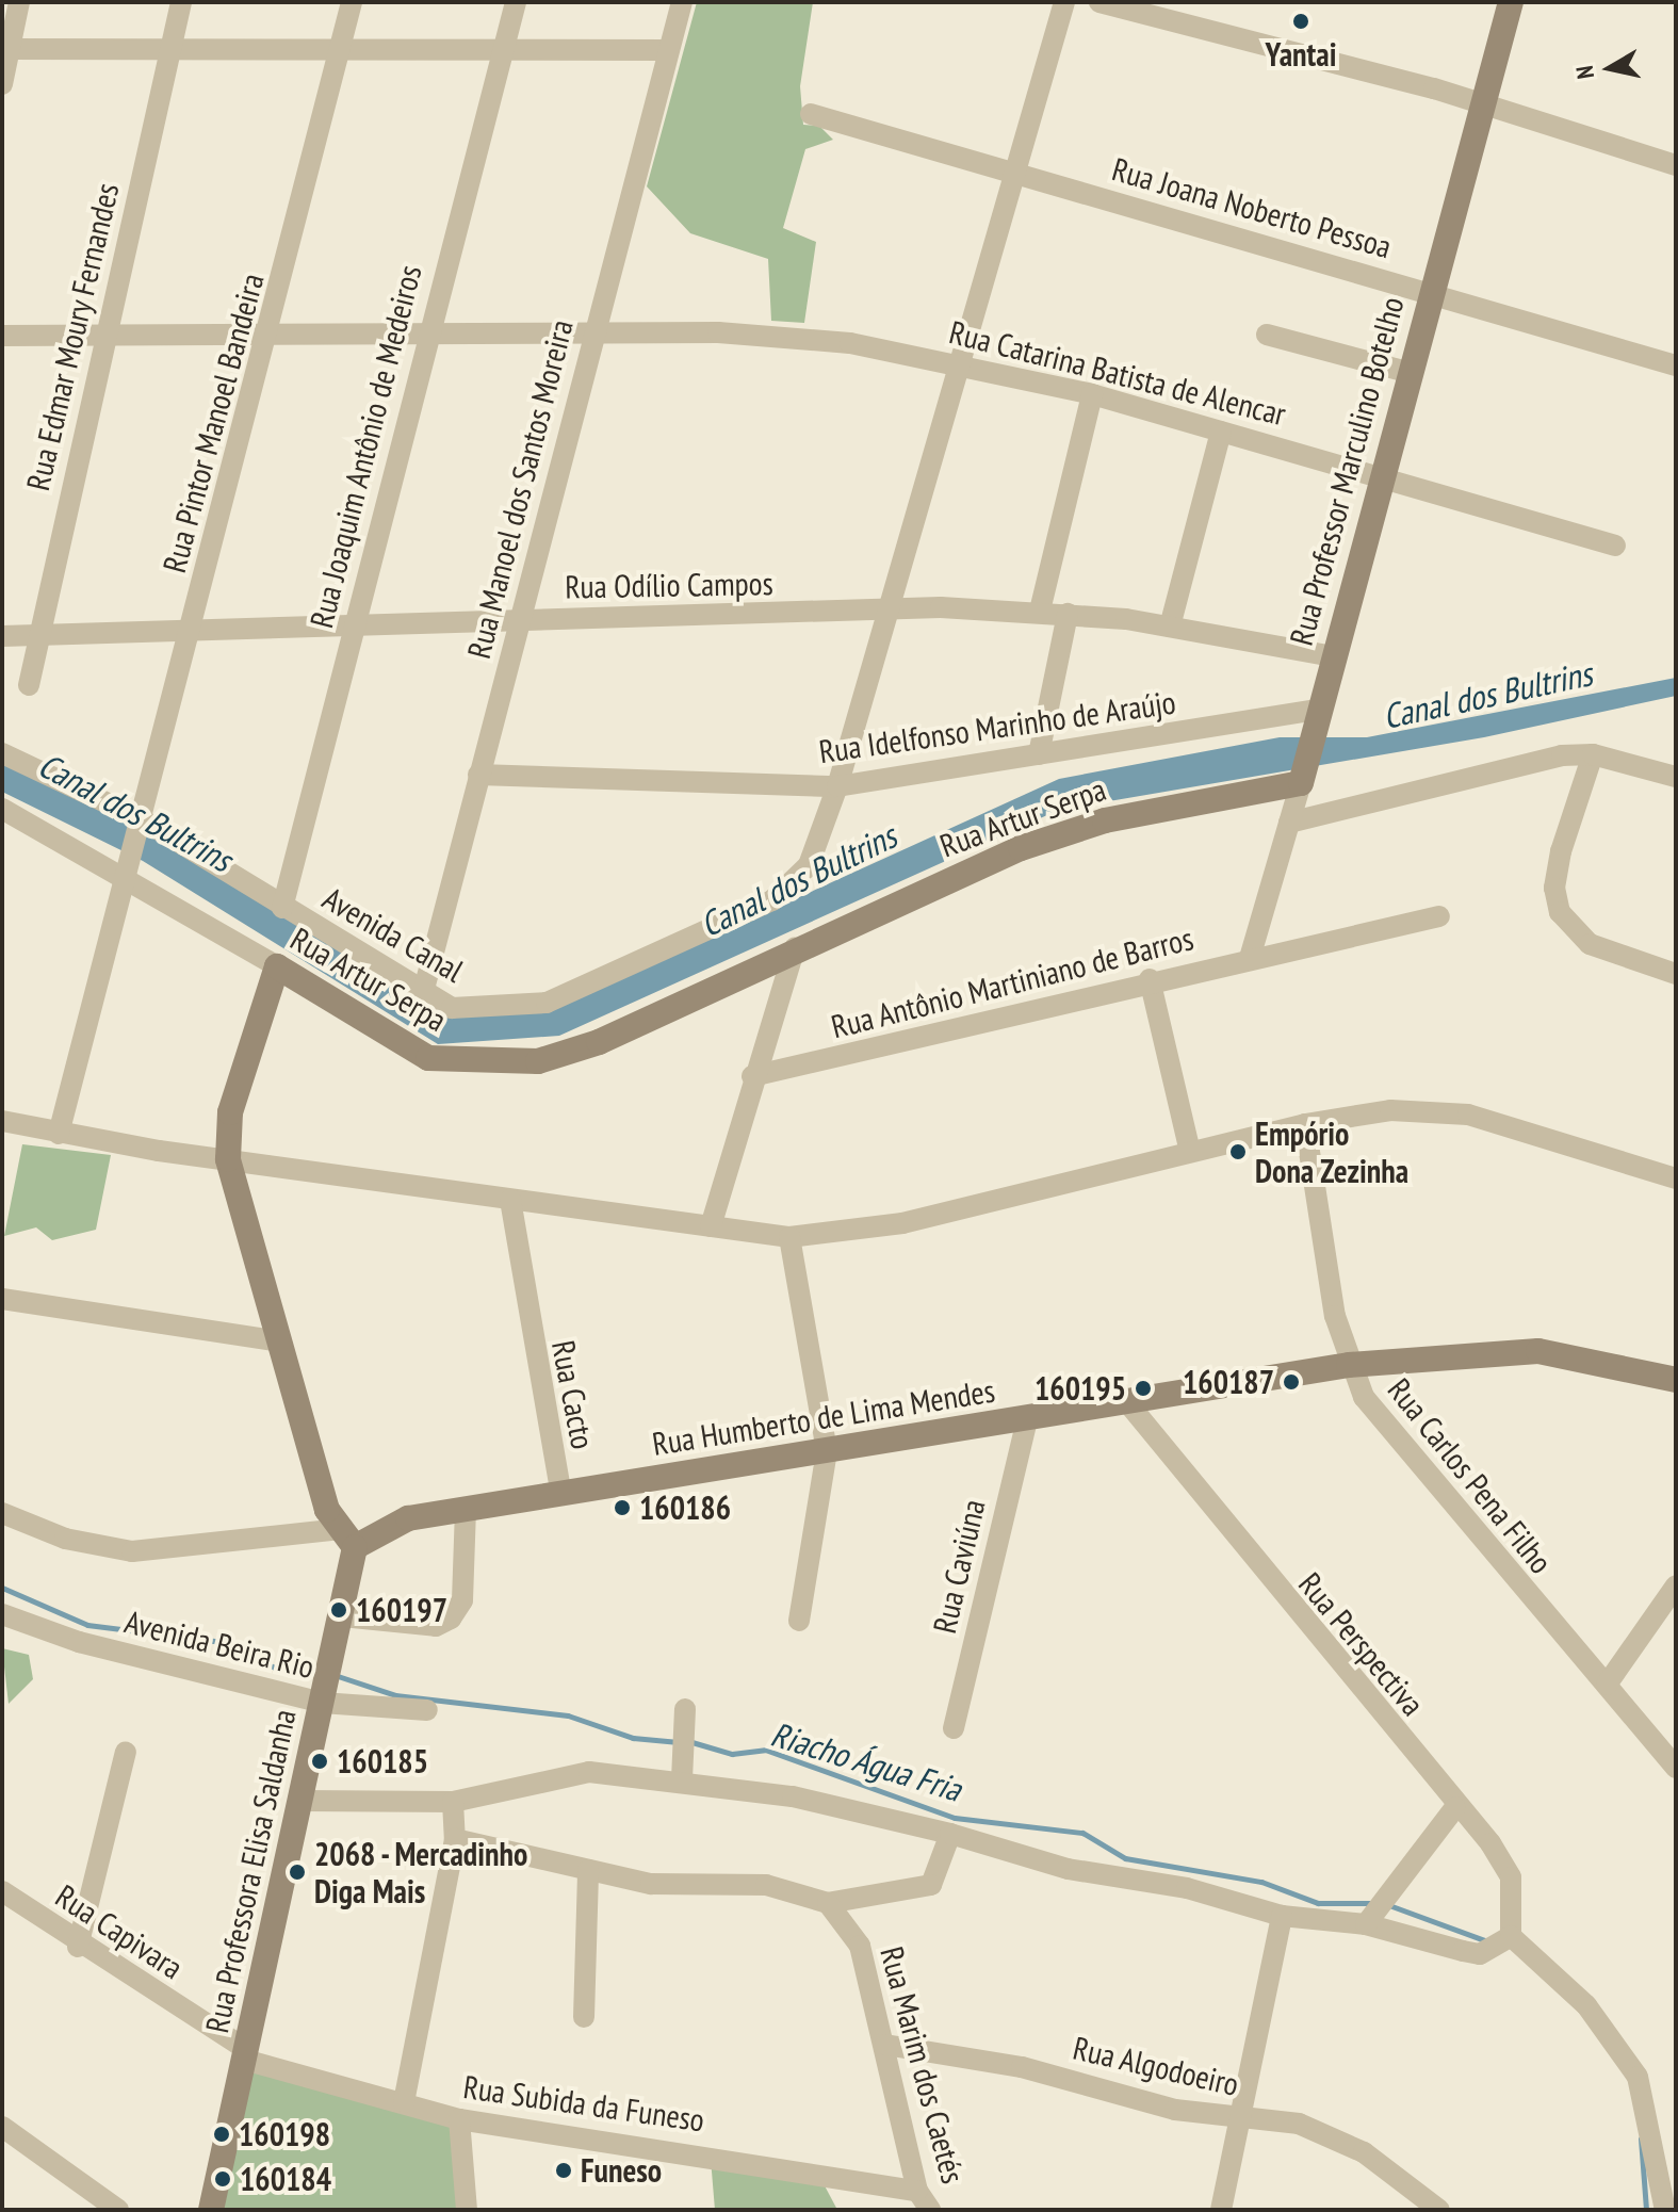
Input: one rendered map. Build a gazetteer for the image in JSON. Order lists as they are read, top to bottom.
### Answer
{
  "streets": {
    "street": [
      "Rua Joana Noberto Pessoa",
      "Rua Edmar Moury Fernandes",
      "Rua Catarina Batista de Alencar",
      "Rua Pintor Manoel Bandeira",
      "Rua Joaquim Antônio de Medeiros",
      "Rua Professor Marculino Botelho",
      "Rua Manoel dos Santos Moreira",
      "Rua Odílio Campos",
      "Rua Idelfonso Marinho de Araújo",
      "Rua Artur Serpa",
      "Avenida Canal",
      "Rua Antônio Martiniano de Barros",
      "Rua Cacto",
      "Rua Humberto de Lima Mendes",
      "Rua Carlos Pena Filho",
      "Rua Caviúna",
      "Avenida Beira Rio",
      "Rua Perspectiva",
      "Rua Professora Elisa Saldanha",
      "Rua Capivara",
      "Rua Marim dos Caetés",
      "Rua Algodoeiro",
      "Rua Subida da Funeso"
    ]
  },
  "crossings": [
    ["Rua Joana Noberto Pessoa", "Rua Professor Marculino Botelho"],
    ["Rua Edmar Moury Fernandes", "Rua Catarina Batista de Alencar"],
    ["Rua Edmar Moury Fernandes", "Rua Odílio Campos"],
    ["Rua Catarina Batista de Alencar", "Rua Pintor Manoel Bandeira"],
    ["Rua Catarina Batista de Alencar", "Rua Joaquim Antônio de Medeiros"],
    ["Rua Catarina Batista de Alencar", "Rua Professor Marculino Botelho"],
    ["Rua Catarina Batista de Alencar", "Rua Manoel dos Santos Moreira"],
    ["Rua Pintor Manoel Bandeira", "Rua Odílio Campos"],
    ["Rua Pintor Manoel Bandeira", "Rua Artur Serpa"],
    ["Rua Pintor Manoel Bandeira", "Avenida Canal"],
    ["Rua Joaquim Antônio de Medeiros", "Rua Odílio Campos"],
    ["Rua Joaquim Antônio de Medeiros", "Avenida Canal"],
    ["Rua Professor Marculino Botelho", "Rua Odílio Campos"],
    ["Rua Professor Marculino Botelho", "Rua Idelfonso Marinho de Araújo"],
    ["Rua Professor Marculino Botelho", "Rua Artur Serpa"],
    ["Rua Professor Marculino Botelho", "Rua Antônio Martiniano de Barros"],
    ["Rua Manoel dos Santos Moreira", "Rua Odílio Campos"],
    ["Rua Manoel dos Santos Moreira", "Rua Idelfonso Marinho de Araújo"],
    ["Rua Manoel dos Santos Moreira", "Avenida Canal"],
    ["Rua Idelfonso Marinho de Araújo", "Avenida Canal"],
    ["Rua Cacto", "Rua Humberto de Lima Mendes"],
    ["Rua Humberto de Lima Mendes", "Rua Carlos Pena Filho"],
    ["Rua Humberto de Lima Mendes", "Rua Caviúna"],
    ["Rua Humberto de Lima Mendes", "Rua Perspectiva"],
    ["Rua Humberto de Lima Mendes", "Rua Professora Elisa Saldanha"],
    ["Avenida Beira Rio", "Rua Professora Elisa Saldanha"],
    ["Rua Professora Elisa Saldanha", "Rua Capivara"],
    ["Rua Professora Elisa Saldanha", "Rua Subida da Funeso"],
    ["Rua Capivara", "Rua Subida da Funeso"],
    ["Rua Marim dos Caetés", "Rua Algodoeiro"],
    ["Rua Marim dos Caetés", "Rua Subida da Funeso"]
  ],
  "water": ["Canal dos Bultrins", "Riacho Água Fria"],
  "places": [
    "Yantai",
    "Empório Dona Zezinha",
    "160187",
    "160195",
    "160186",
    "160197",
    "160185",
    "2068 - Mercadinho Diga Mais",
    "160198",
    "Funeso",
    "160184"
  ],
  "north": "left"
}
